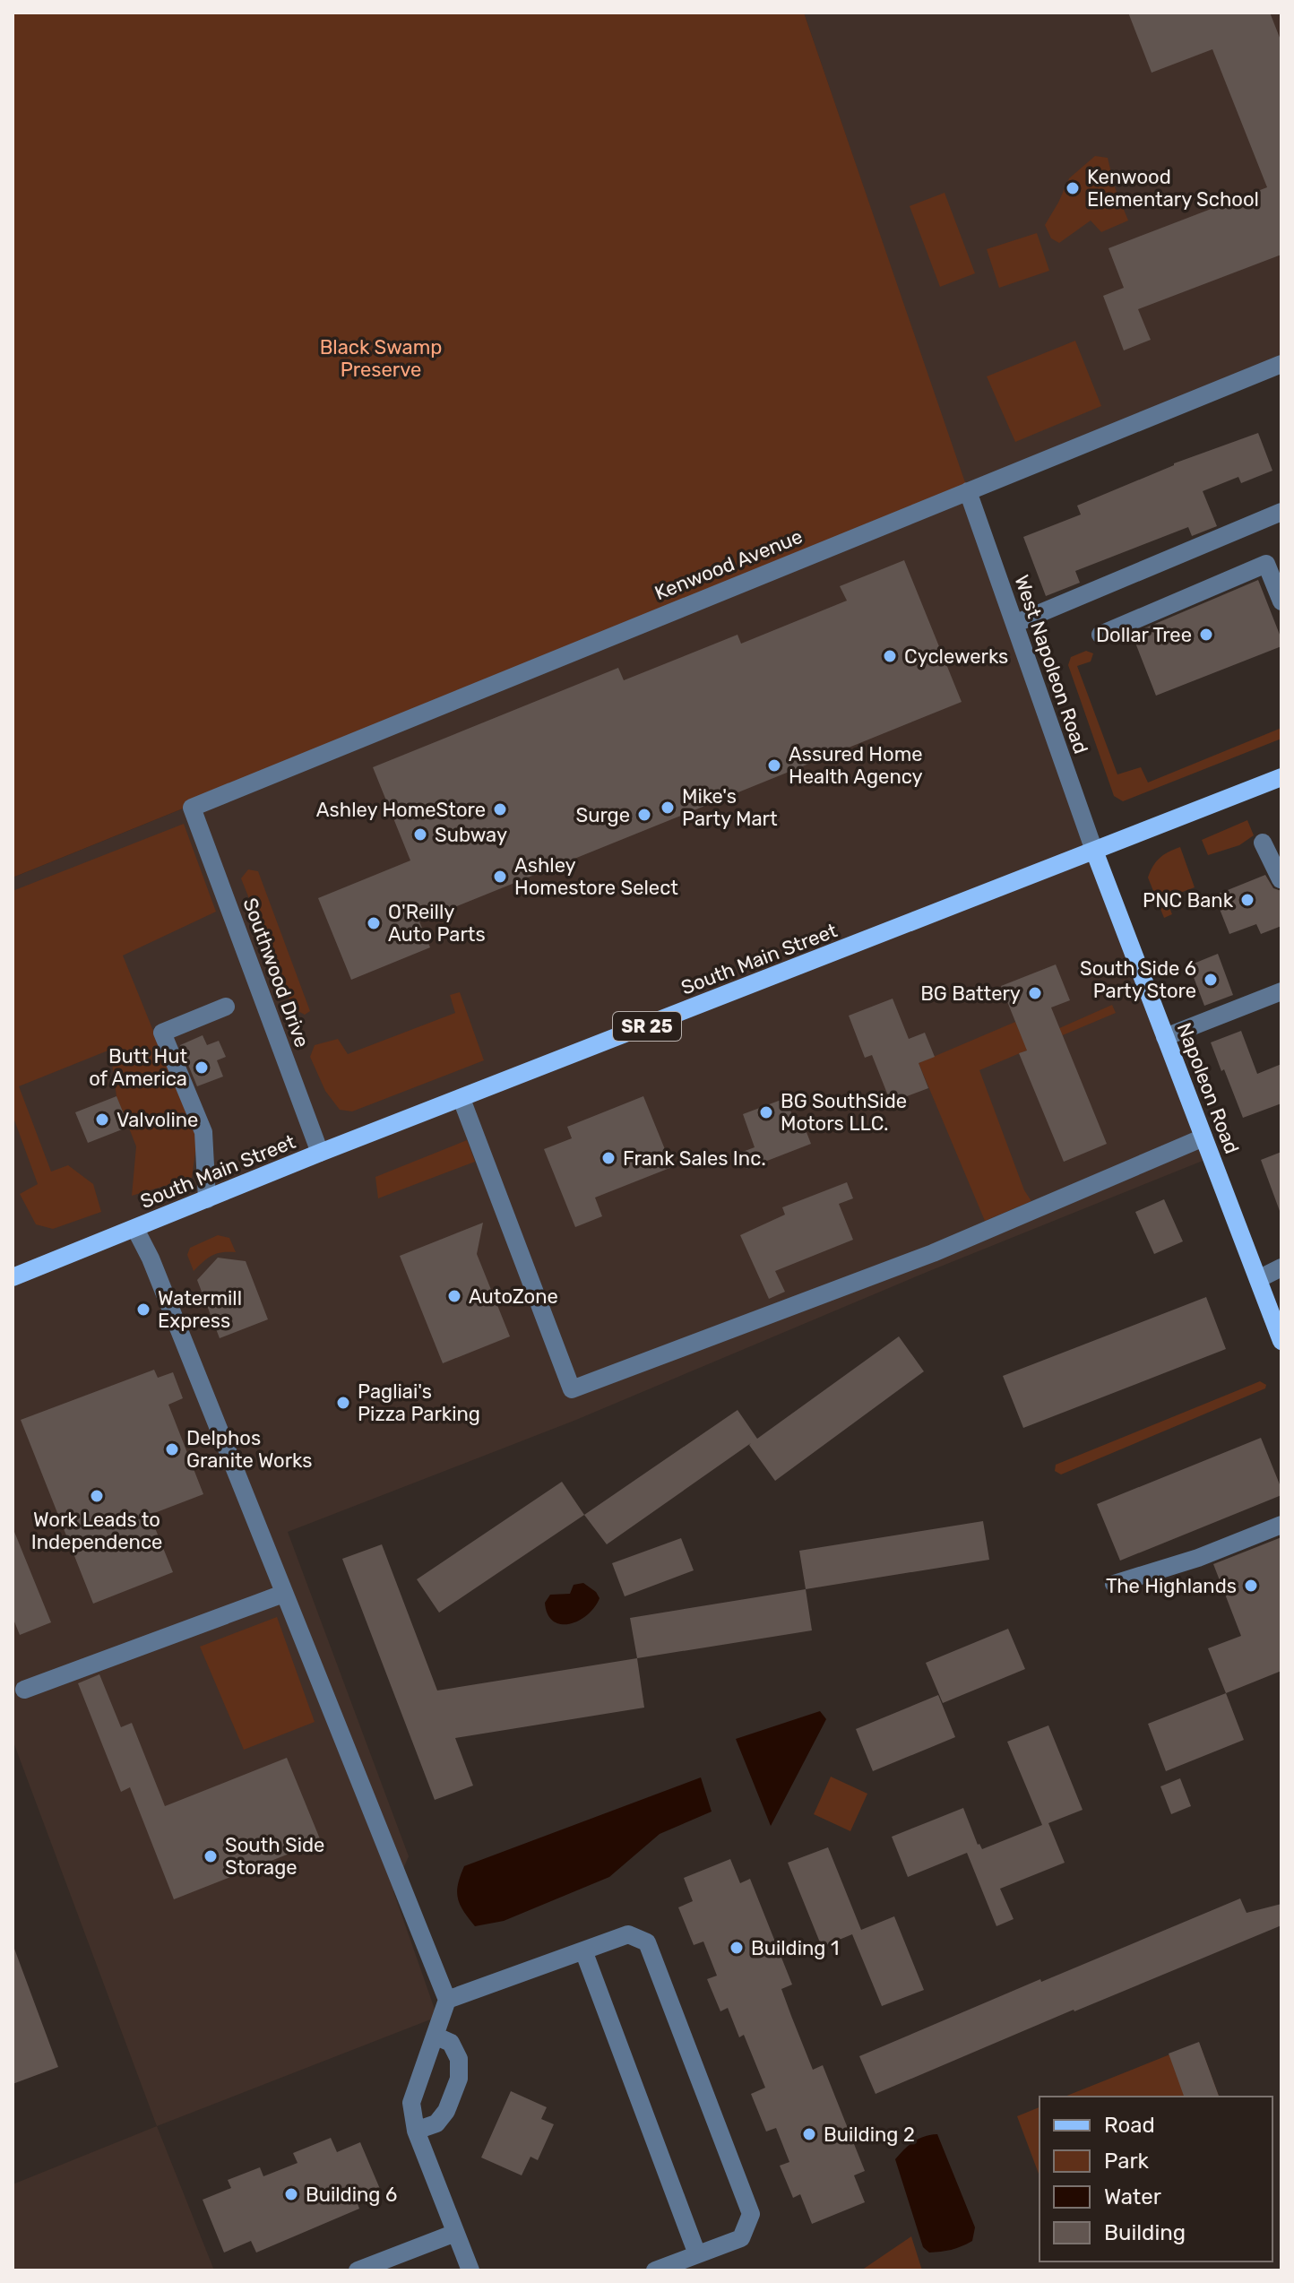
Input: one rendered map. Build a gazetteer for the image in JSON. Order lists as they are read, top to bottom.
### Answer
{
  "streets": {
    "main road": ["South Main Street", "SR 25", "Napoleon Road"],
    "street": ["Kenwood Avenue", "West Napoleon Road", "Southwood Drive"]
  },
  "crossings": [
    ["Kenwood Avenue", "West Napoleon Road"],
    ["Kenwood Avenue", "Southwood Drive"],
    ["West Napoleon Road", "South Main Street"],
    ["West Napoleon Road", "Napoleon Road"],
    ["South Main Street", "Southwood Drive"],
    ["South Main Street", "Napoleon Road"]
  ],
  "parks": ["Black Swamp Preserve"],
  "places": [
    "Kenwood Elementary School",
    "Dollar Tree",
    "Cyclewerks",
    "Assured Home Health Agency",
    "Mike's Party Mart",
    "Ashley HomeStore",
    "Surge",
    "Subway",
    "Ashley Homestore Select",
    "PNC Bank",
    "O'Reilly Auto Parts",
    "South Side 6 Party Store",
    "BG Battery",
    "Butt Hut of America",
    "BG SouthSide Motors LLC.",
    "Valvoline",
    "Frank Sales Inc.",
    "AutoZone",
    "Watermill Express",
    "Pagliai's Pizza Parking",
    "Delphos Granite Works",
    "Work Leads to Independence",
    "The Highlands",
    "South Side Storage",
    "Building 1",
    "Building 2",
    "Building 6"
  ],
  "legend": [
    "Road",
    "Park",
    "Water",
    "Building"
  ]
}
